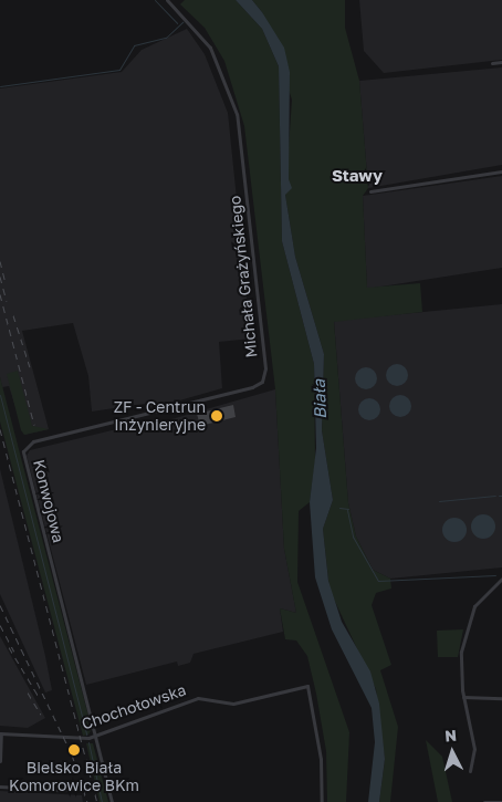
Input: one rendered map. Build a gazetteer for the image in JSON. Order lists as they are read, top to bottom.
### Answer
{
  "streets": {
    "street": ["Michała Grażyńskiego", "Konwojowa", "Chochołowska"]
  },
  "crossings": [
    ["Michała Grażyńskiego", "Konwojowa"],
    ["Konwojowa", "Chochołowska"]
  ],
  "districts": ["Stawy"],
  "water": ["Biała"],
  "places": ["ZF - Centrun Inżynieryjne", "Bielsko Biała Komorowice BKm"],
  "north": "top"
}
